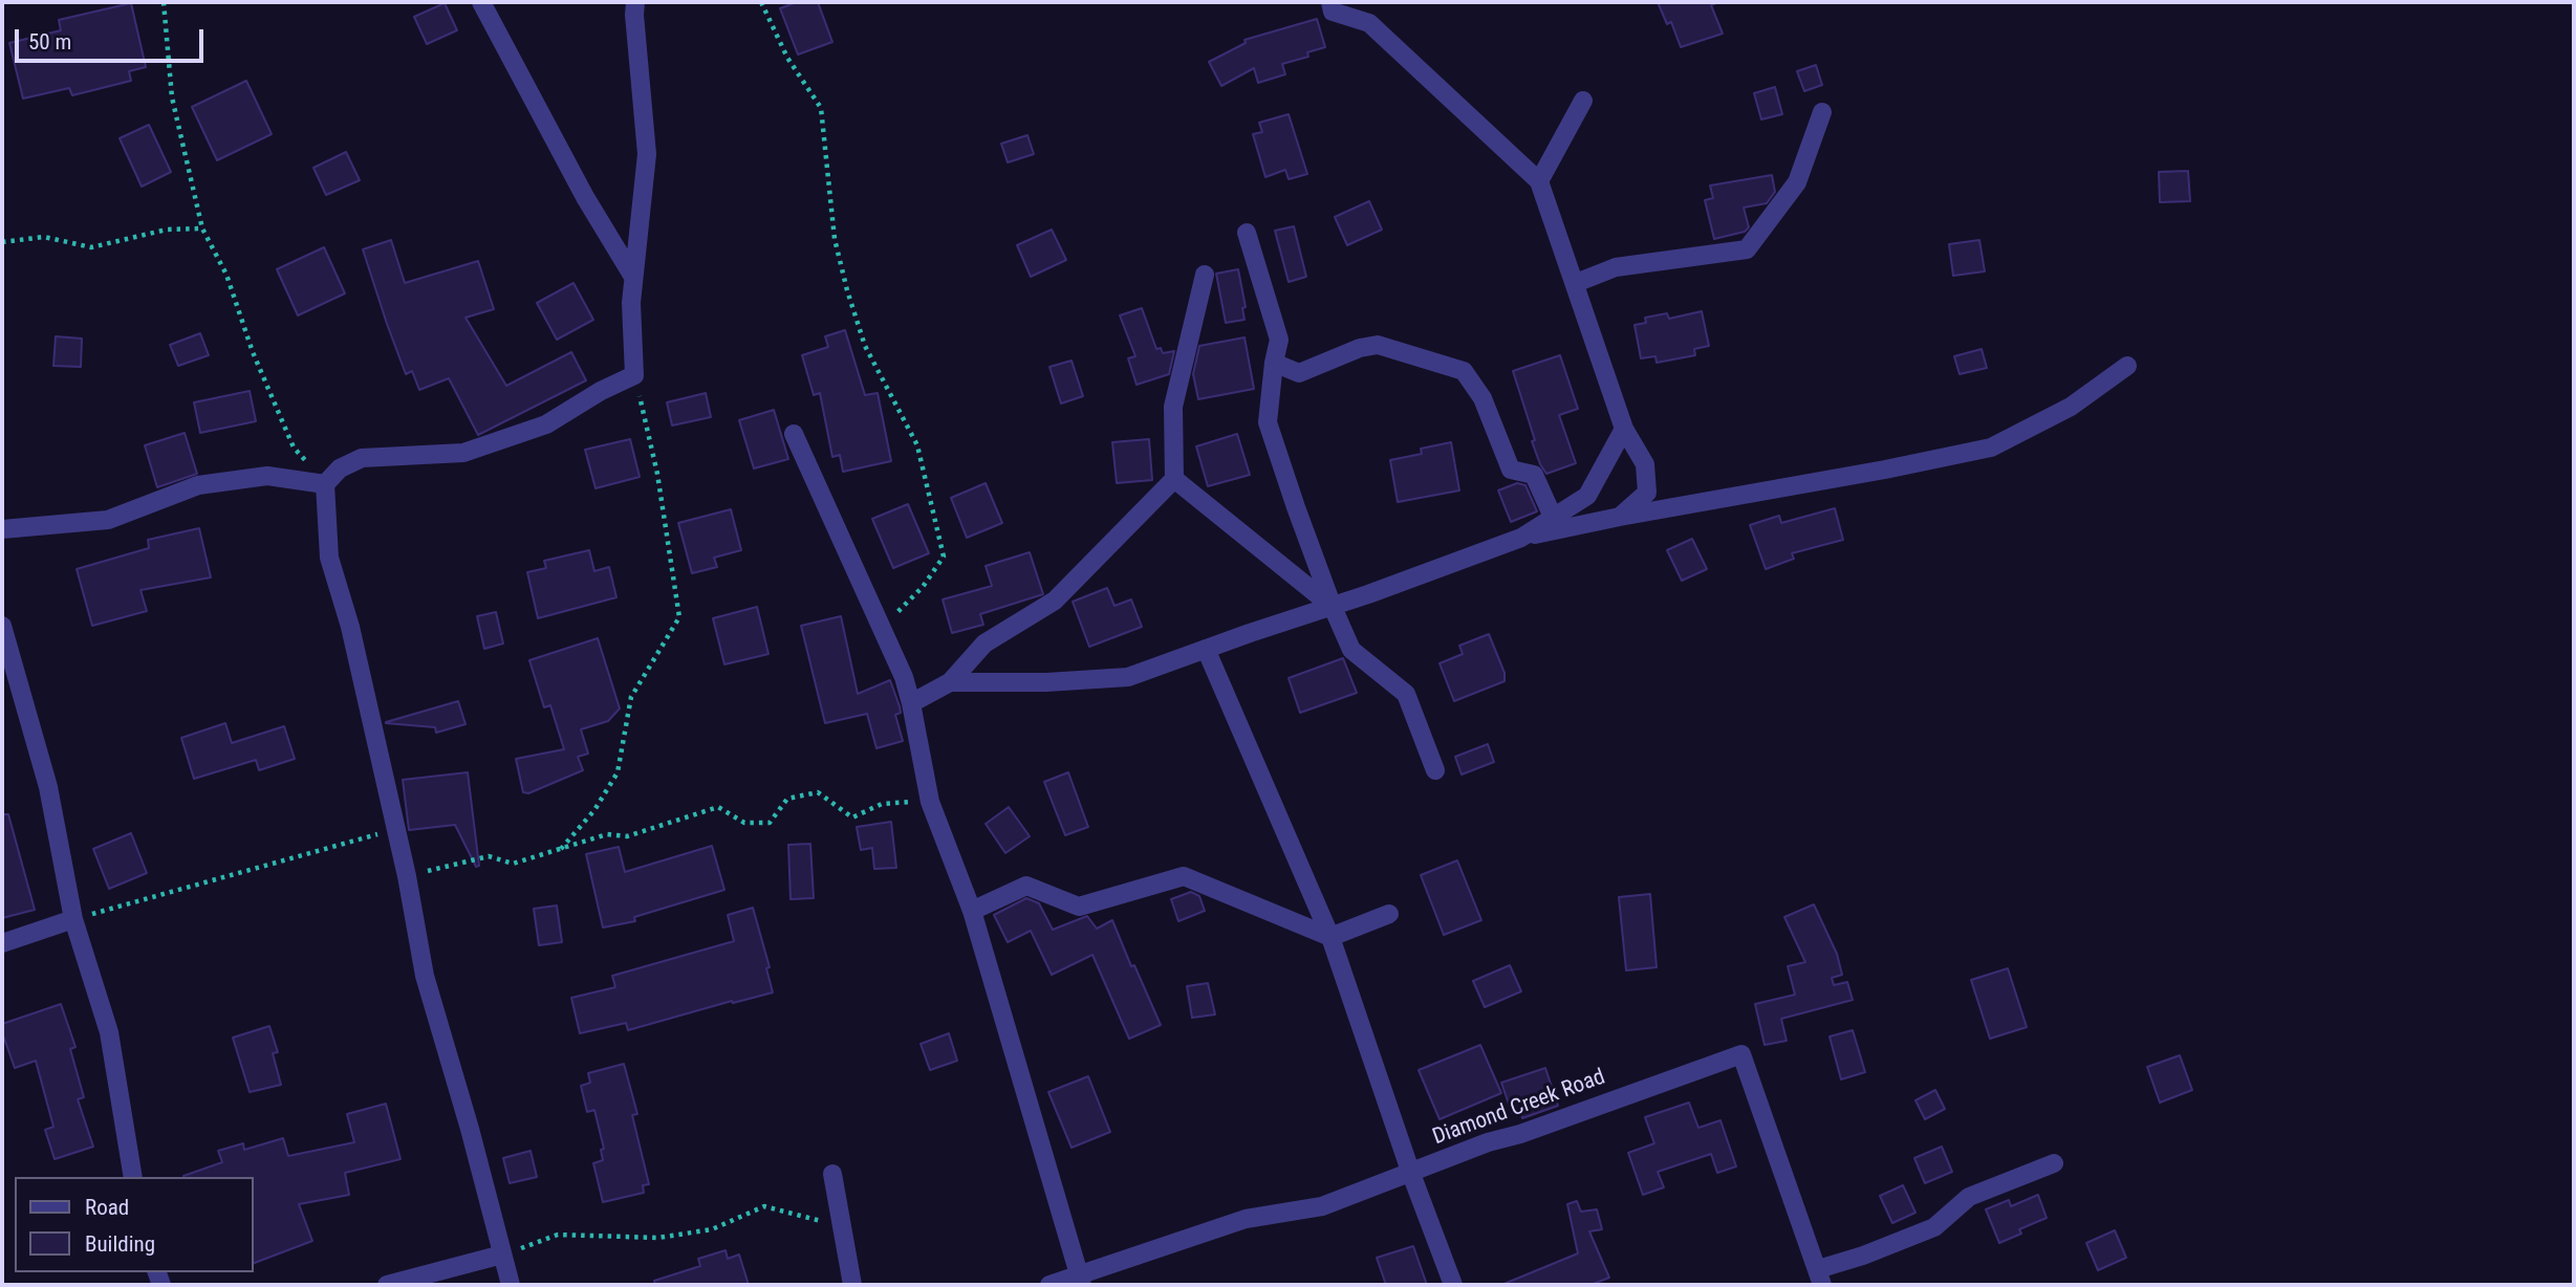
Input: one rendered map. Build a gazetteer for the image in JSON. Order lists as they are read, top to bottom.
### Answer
{
  "streets": {
    "street": ["Diamond Creek Road"]
  },
  "legend": ["Road", "Building"],
  "scale_bar": "50 m"
}
